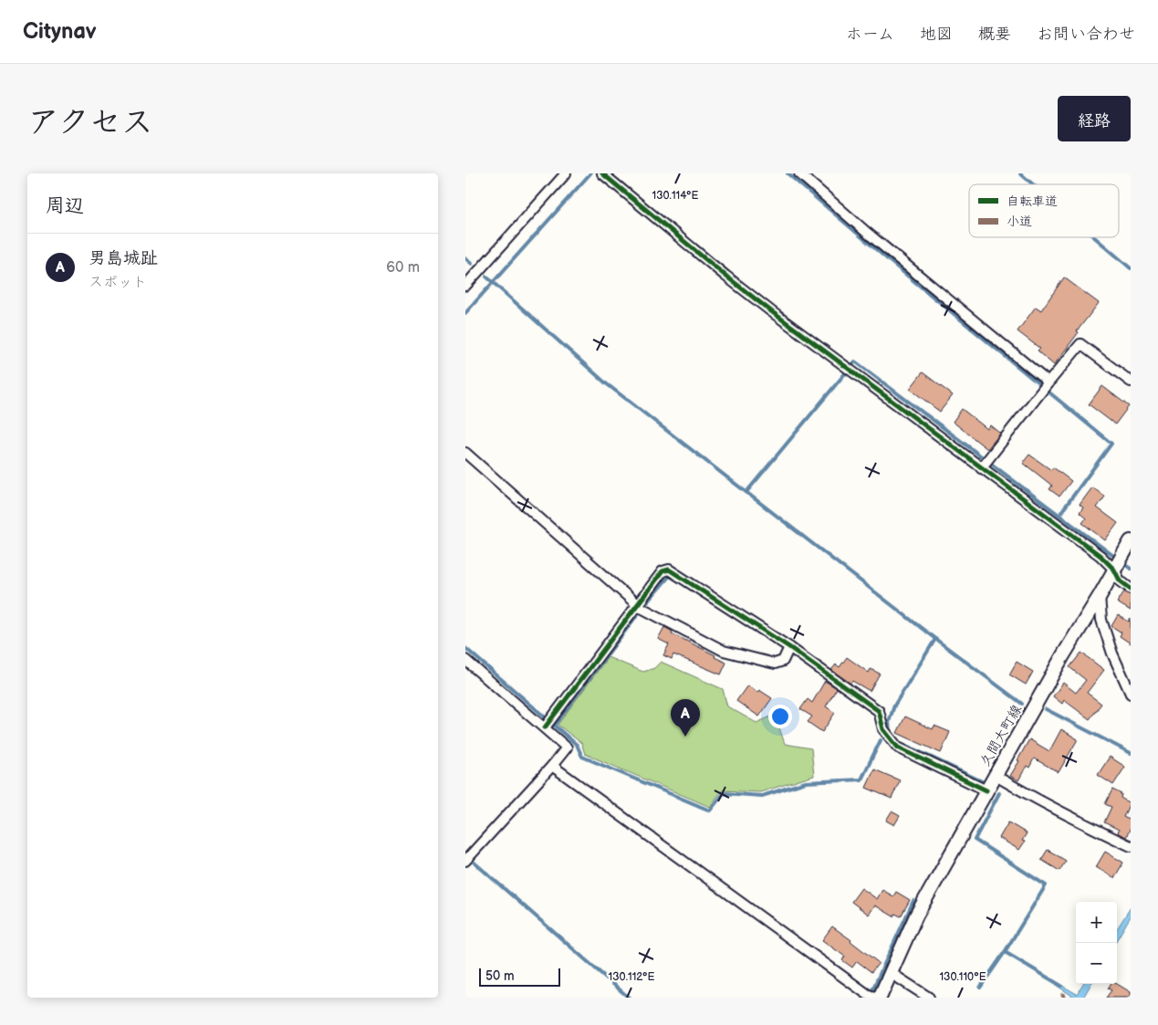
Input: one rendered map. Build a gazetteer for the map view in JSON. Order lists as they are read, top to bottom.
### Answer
{
  "streets": {
    "main road": ["久間大町線"]
  },
  "legend": ["自転車道", "小道"],
  "scale_bar": "50 m",
  "page": {
    "header": "Citynav",
    "nav": [
      "ホーム",
      "地図",
      "概要",
      "お問い合わせ"
    ],
    "title": "アクセス",
    "buttons": "経路",
    "heading": "周辺",
    "list": [
      {
        "mark": "A",
        "name": "男島城趾",
        "note": "スポット",
        "value": "60 m"
      }
    ],
    "pins": "A",
    "map_buttons": ["+", "−"],
    "scale": "50 m"
  },
  "coordinates": ["130.114°E", "130.112°E", "130.110°E"]
}
